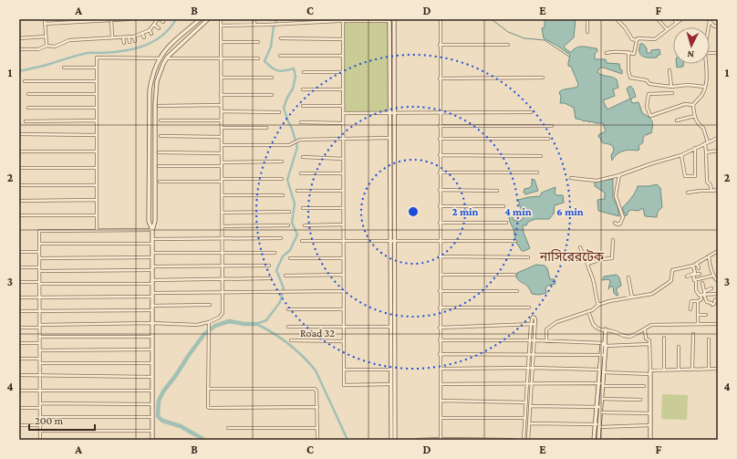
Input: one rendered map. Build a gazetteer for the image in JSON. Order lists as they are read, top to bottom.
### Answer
{
  "streets": {
    "street": ["Road 32"]
  },
  "districts": ["নাসিরেরটেক"],
  "scale_bar": "200 m",
  "north": "bottom",
  "grid": {
    "columns": [
      "A",
      "B",
      "C",
      "D",
      "E",
      "F"
    ],
    "rows": [
      "1",
      "2",
      "3",
      "4"
    ]
  },
  "rings": ["2 min", "4 min", "6 min"]
}
